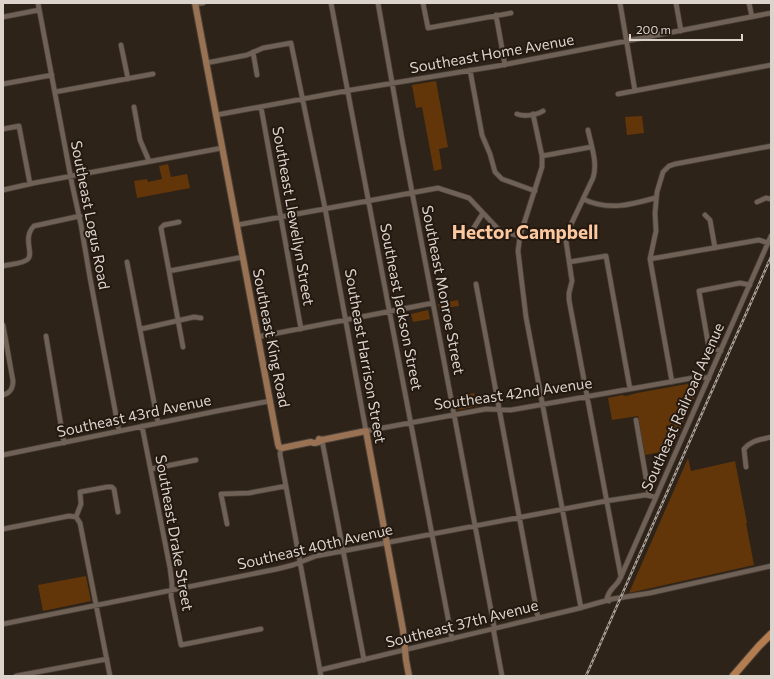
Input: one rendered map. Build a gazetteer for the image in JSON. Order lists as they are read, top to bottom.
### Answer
{
  "streets": {
    "main road": ["Southeast King Road", "Southeast Harrison Street", "Southeast 42nd Avenue"],
    "street": [
      "Southeast Home Avenue",
      "Southeast Logus Road",
      "Southeast Llewellyn Street",
      "Southeast Monroe Street",
      "Southeast Jackson Street",
      "Southeast Railroad Avenue",
      "Southeast 43rd Avenue",
      "Southeast Drake Street",
      "Southeast 40th Avenue",
      "Southeast 37th Avenue"
    ]
  },
  "crossings": [
    ["Southeast Home Avenue", "Southeast Llewellyn Street"],
    ["Southeast Home Avenue", "Southeast Monroe Street"],
    ["Southeast Home Avenue", "Southeast Jackson Street"],
    ["Southeast Home Avenue", "Southeast King Road"],
    ["Southeast Home Avenue", "Southeast Harrison Street"],
    ["Southeast Logus Road", "Southeast 43rd Avenue"],
    ["Southeast Monroe Street", "Southeast 42nd Avenue"],
    ["Southeast Monroe Street", "Southeast 40th Avenue"],
    ["Southeast Monroe Street", "Southeast 37th Avenue"],
    ["Southeast Jackson Street", "Southeast 42nd Avenue"],
    ["Southeast Jackson Street", "Southeast 40th Avenue"],
    ["Southeast Jackson Street", "Southeast 37th Avenue"],
    ["Southeast King Road", "Southeast 42nd Avenue"],
    ["Southeast King Road", "Southeast 43rd Avenue"],
    ["Southeast King Road", "Southeast 40th Avenue"],
    ["Southeast King Road", "Southeast 37th Avenue"],
    ["Southeast Harrison Street", "Southeast 42nd Avenue"],
    ["Southeast Harrison Street", "Southeast 40th Avenue"],
    ["Southeast Harrison Street", "Southeast 37th Avenue"],
    ["Southeast 42nd Avenue", "Southeast Railroad Avenue"],
    ["Southeast Railroad Avenue", "Southeast 40th Avenue"],
    ["Southeast Railroad Avenue", "Southeast 37th Avenue"],
    ["Southeast 43rd Avenue", "Southeast Drake Street"],
    ["Southeast Drake Street", "Southeast 40th Avenue"]
  ],
  "districts": ["Hector Campbell"],
  "scale_bar": "200 m"
}
